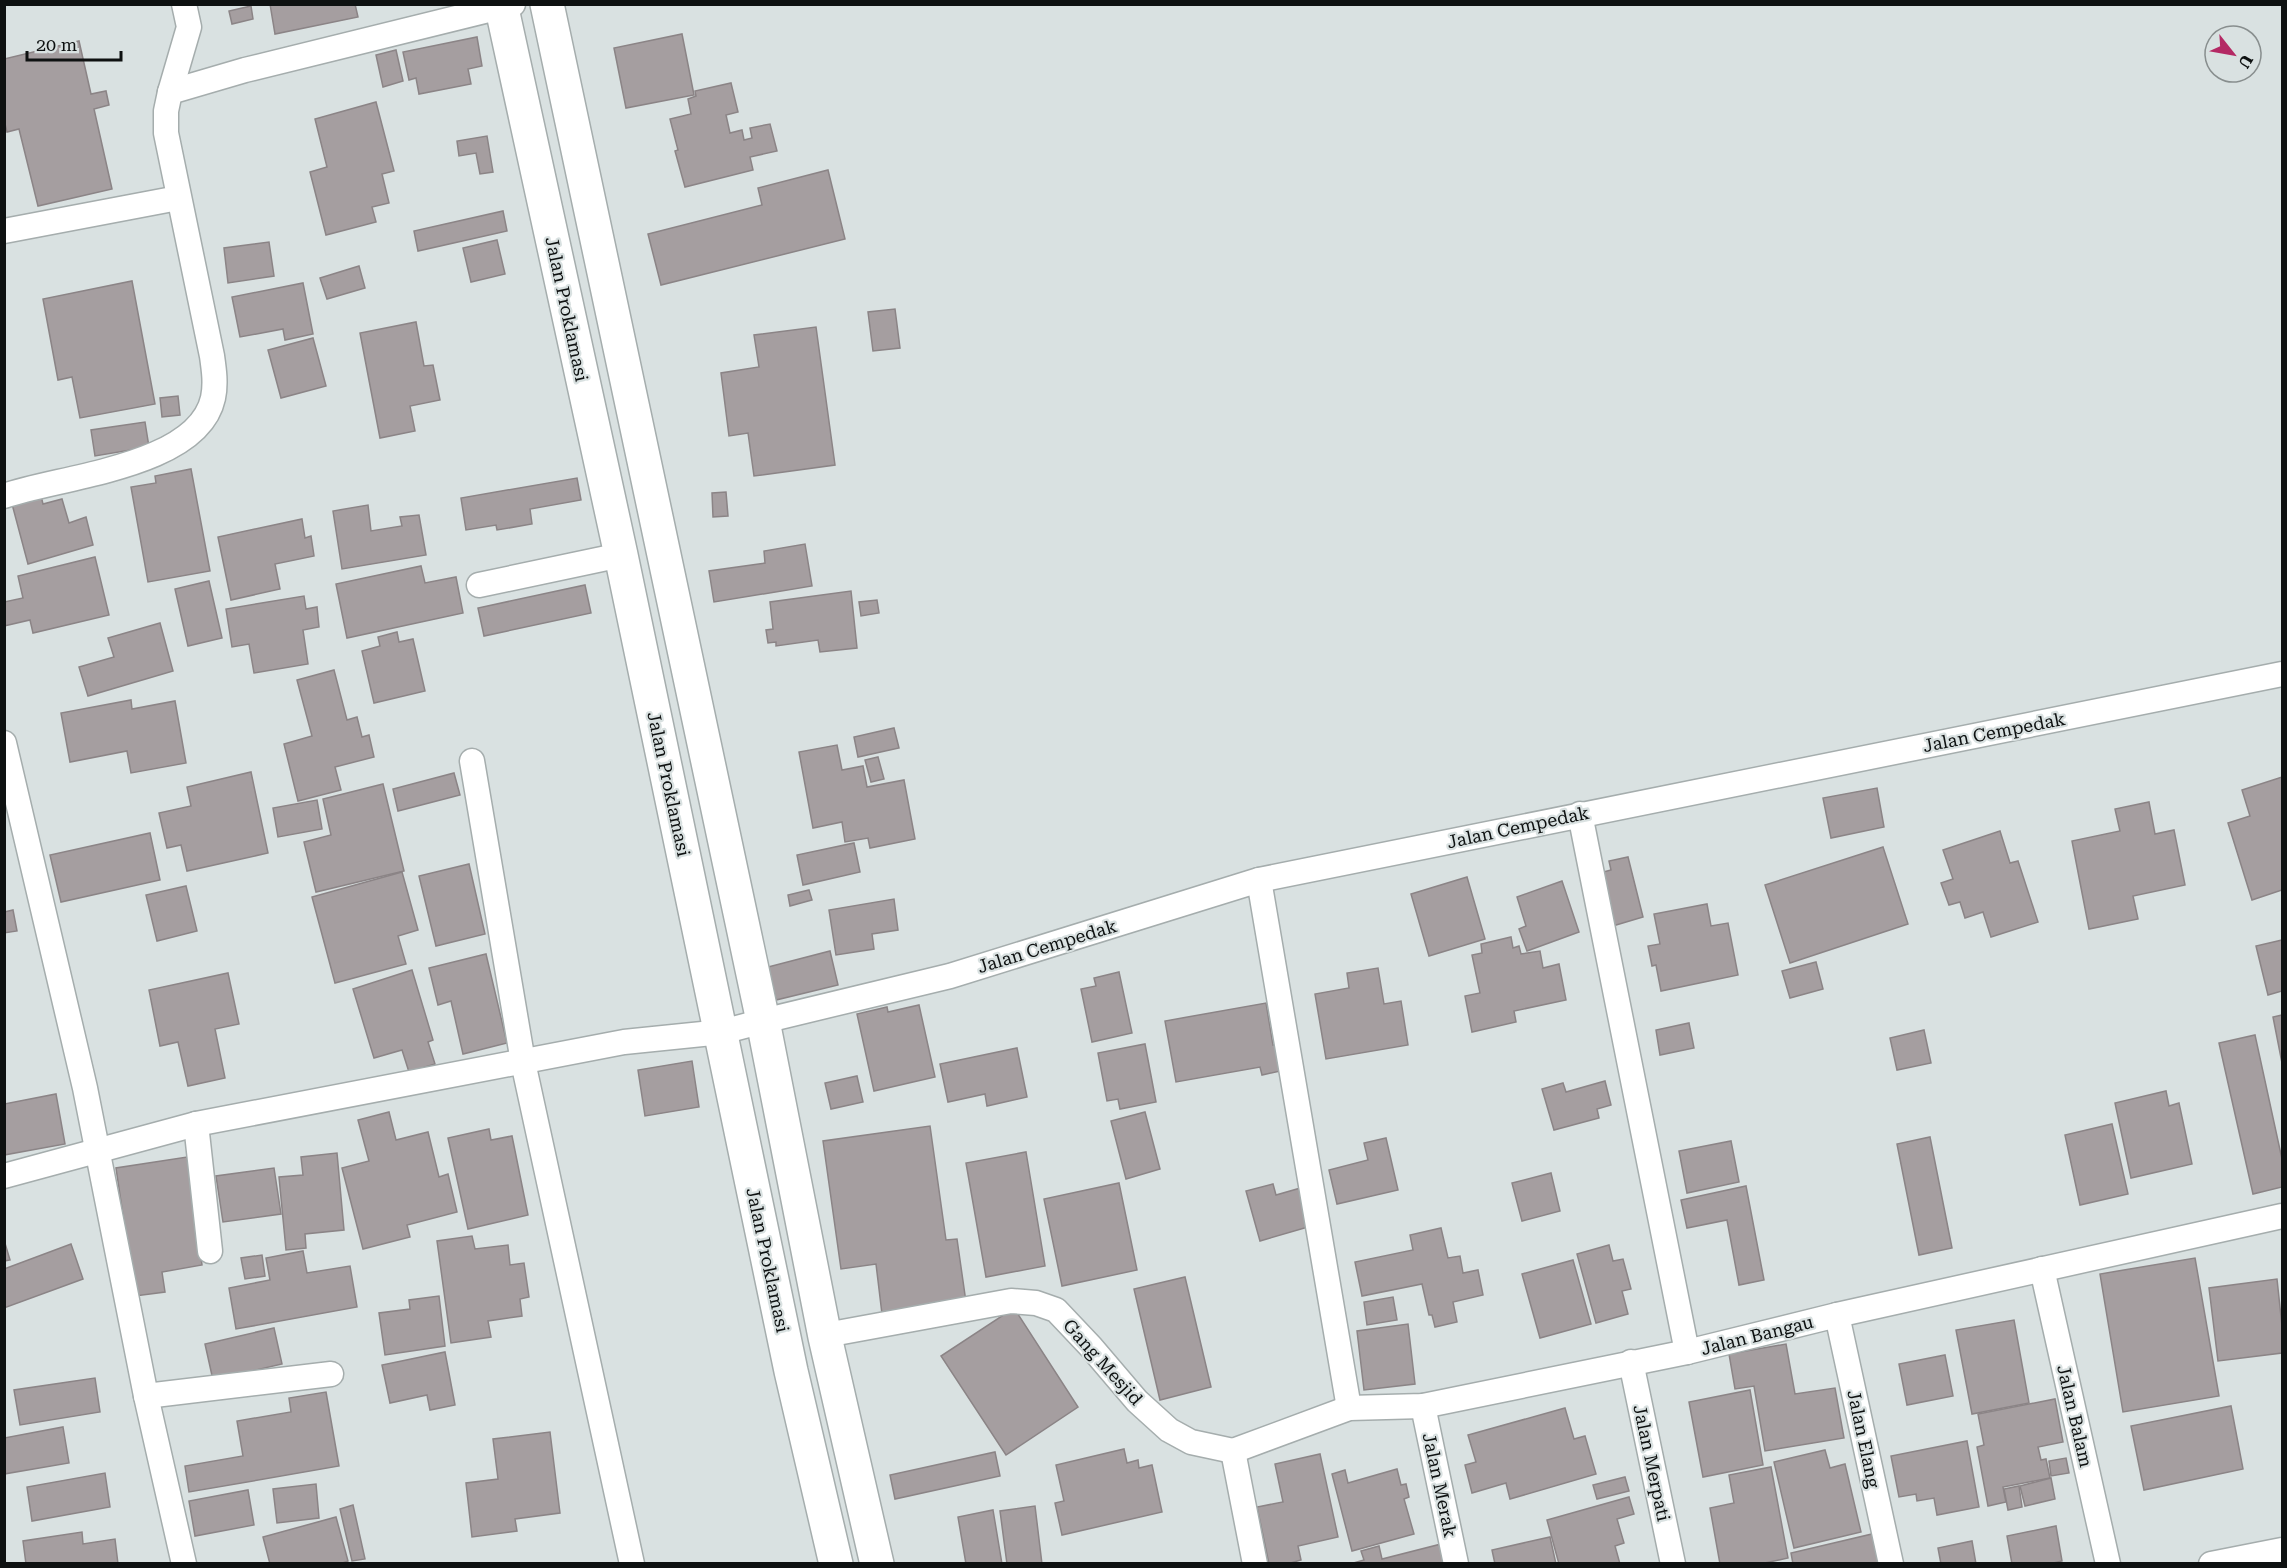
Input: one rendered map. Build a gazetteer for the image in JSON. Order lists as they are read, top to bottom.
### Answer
{
  "streets": {
    "street": [
      "Jalan Proklamasi",
      "Jalan Cempedak",
      "Jalan Bangau",
      "Gang Mesjid",
      "Jalan Balam",
      "Jalan Elang",
      "Jalan Merpati",
      "Jalan Merak"
    ]
  },
  "crossings": [
    ["Jalan Proklamasi", "Jalan Cempedak"],
    ["Jalan Bangau", "Gang Mesjid"],
    ["Jalan Bangau", "Jalan Balam"],
    ["Jalan Bangau", "Jalan Elang"],
    ["Jalan Bangau", "Jalan Merpati"],
    ["Jalan Bangau", "Jalan Merak"]
  ],
  "scale_bar": "20 m",
  "north": "bottom right"
}
